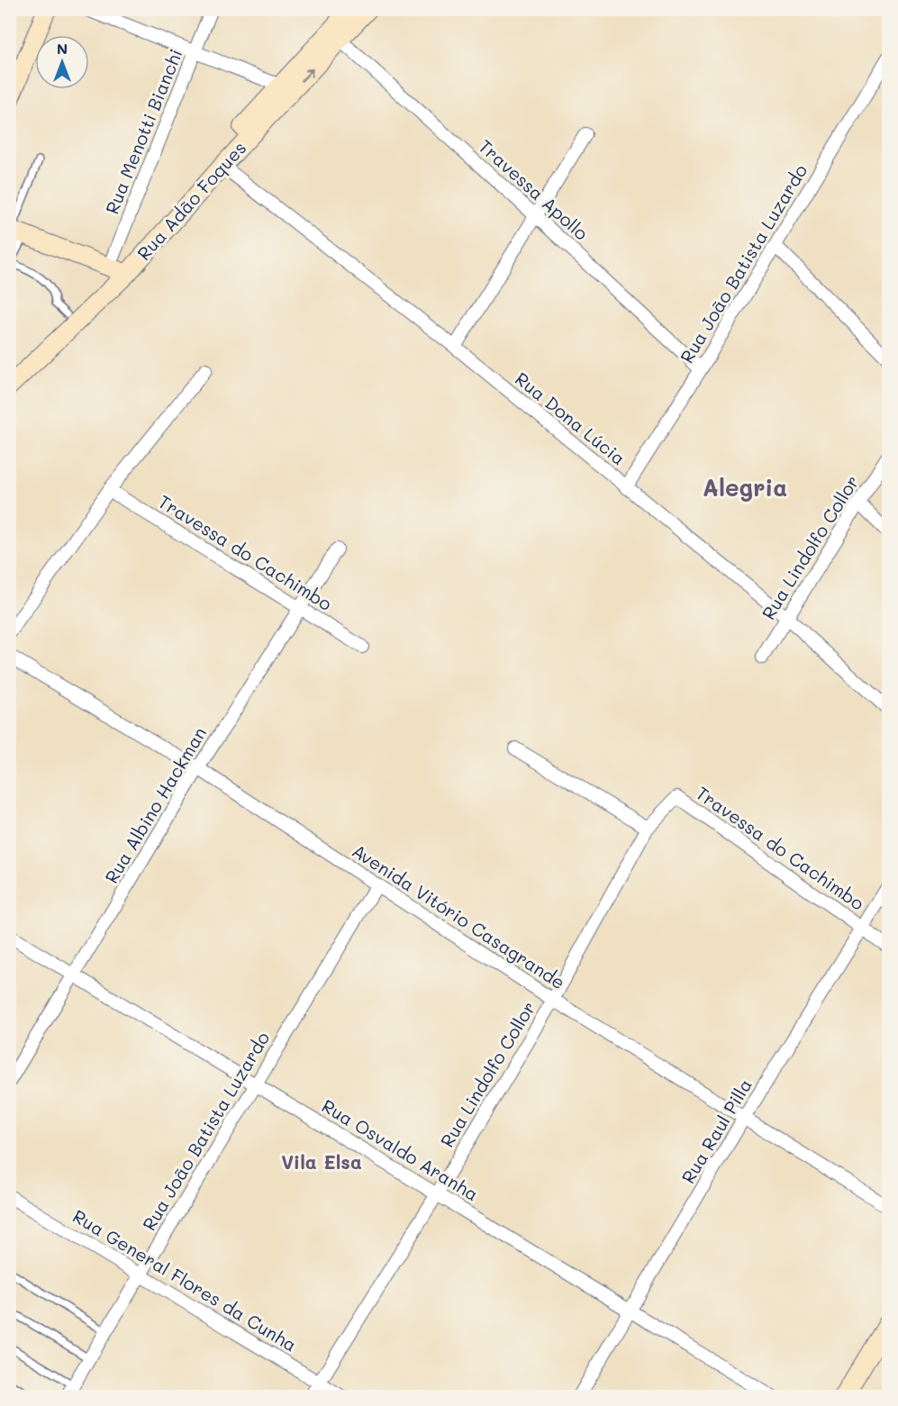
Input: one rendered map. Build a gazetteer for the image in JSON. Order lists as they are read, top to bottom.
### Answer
{
  "streets": {
    "main road": ["Rua Adão Foques"],
    "street": [
      "Rua Menotti Bianchi",
      "Travessa Apollo",
      "Rua João Batista Luzardo",
      "Rua Dona Lúcia",
      "Rua Lindolfo Collor",
      "Travessa do Cachimbo",
      "Rua Albino Hackman",
      "Avenida Vitório Casagrande",
      "Rua Raul Pilla",
      "Rua Osvaldo Aranha",
      "Rua General Flores da Cunha"
    ]
  },
  "crossings": [
    ["Rua Menotti Bianchi", "Rua Adão Foques"],
    ["Travessa Apollo", "Rua Adão Foques"],
    ["Travessa Apollo", "Rua João Batista Luzardo"],
    ["Rua Adão Foques", "Rua Dona Lúcia"],
    ["Rua João Batista Luzardo", "Rua Dona Lúcia"],
    ["Rua João Batista Luzardo", "Avenida Vitório Casagrande"],
    ["Rua João Batista Luzardo", "Rua Osvaldo Aranha"],
    ["Rua João Batista Luzardo", "Rua General Flores da Cunha"],
    ["Rua Dona Lúcia", "Rua Lindolfo Collor"],
    ["Rua Lindolfo Collor", "Travessa do Cachimbo"],
    ["Rua Lindolfo Collor", "Avenida Vitório Casagrande"],
    ["Rua Lindolfo Collor", "Rua Osvaldo Aranha"],
    ["Rua Lindolfo Collor", "Rua General Flores da Cunha"],
    ["Travessa do Cachimbo", "Rua Albino Hackman"],
    ["Travessa do Cachimbo", "Rua Raul Pilla"],
    ["Rua Albino Hackman", "Avenida Vitório Casagrande"],
    ["Rua Albino Hackman", "Rua Osvaldo Aranha"],
    ["Avenida Vitório Casagrande", "Rua Raul Pilla"],
    ["Rua Raul Pilla", "Rua Osvaldo Aranha"]
  ],
  "districts": ["Alegria", "Vila Elsa"],
  "north": "top"
}
